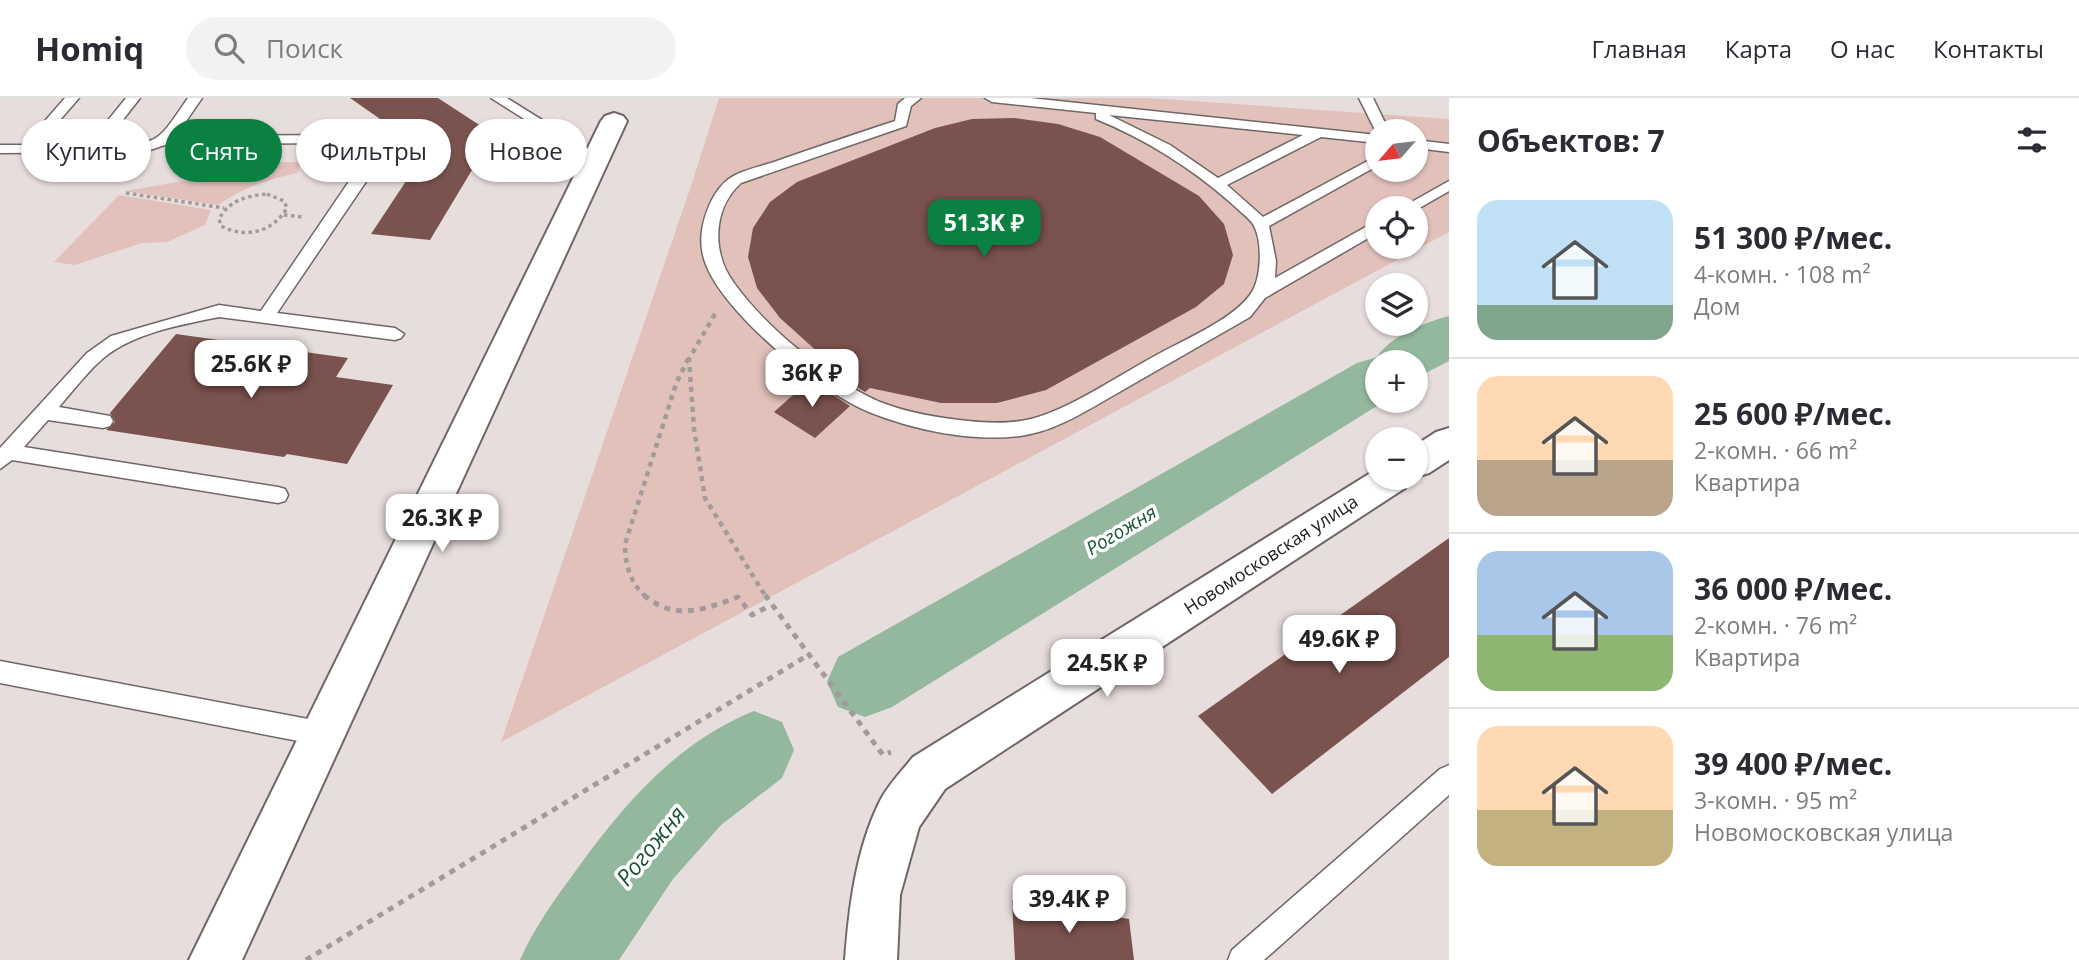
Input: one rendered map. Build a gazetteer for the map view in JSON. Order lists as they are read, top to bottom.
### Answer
{
  "streets": {
    "street": ["Новомосковская улица"]
  },
  "water": ["Рогожня"],
  "north": "bottom left",
  "page": {
    "header": "Homiq",
    "search": "Поиск",
    "nav": [
      "Главная",
      "Карта",
      "О нас",
      "Контакты"
    ],
    "heading": "Объектов: 7",
    "map_buttons": ["+", "−"],
    "chip": [
      "Купить",
      "Снять",
      "Фильтры",
      "Новое"
    ],
    "list": [
      {
        "name": "51 300 ₽/мес.",
        "note": "4-комн. · 108 m² · Дом"
      },
      {
        "name": "25 600 ₽/мес.",
        "note": "2-комн. · 66 m² · Квартира"
      },
      {
        "name": "36 000 ₽/мес.",
        "note": "2-комн. · 76 m² · Квартира"
      },
      {
        "name": "39 400 ₽/мес.",
        "note": "3-комн. · 95 m² · Новомосковская улица"
      }
    ],
    "price": [
      "51.3K ₽",
      "25.6K ₽",
      "36K ₽",
      "26.3K ₽",
      "49.6K ₽",
      "24.5K ₽",
      "39.4K ₽"
    ]
  }
}
